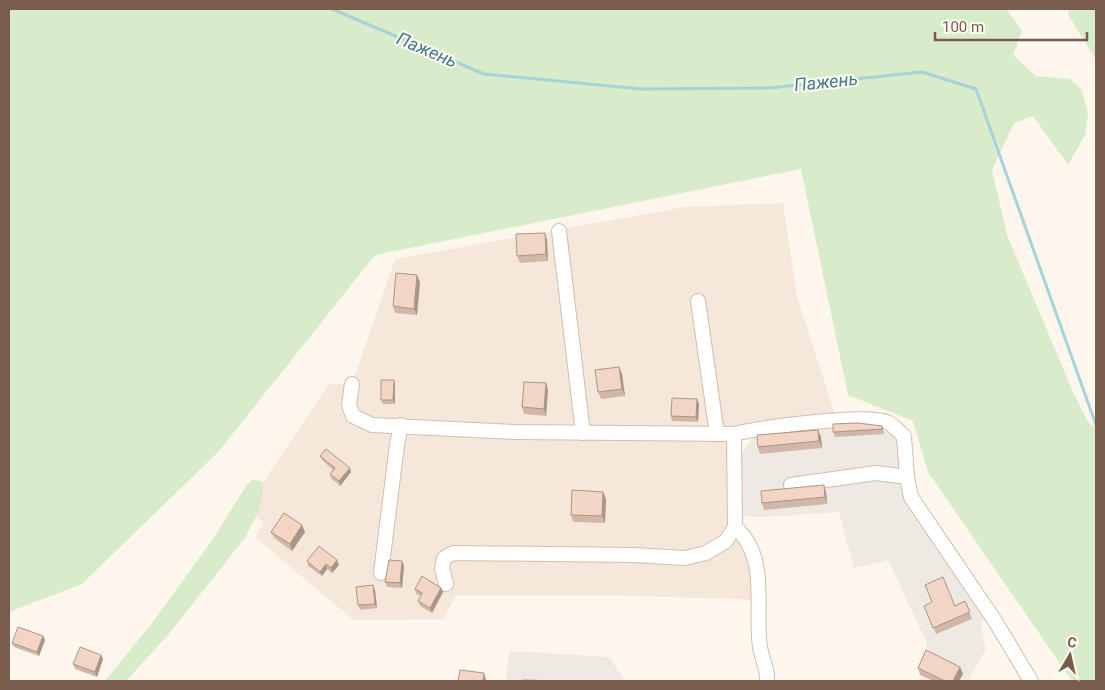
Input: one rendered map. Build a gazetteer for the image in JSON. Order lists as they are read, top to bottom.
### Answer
{
  "water": ["Пажень"],
  "scale_bar": "100 m",
  "north": "top"
}
